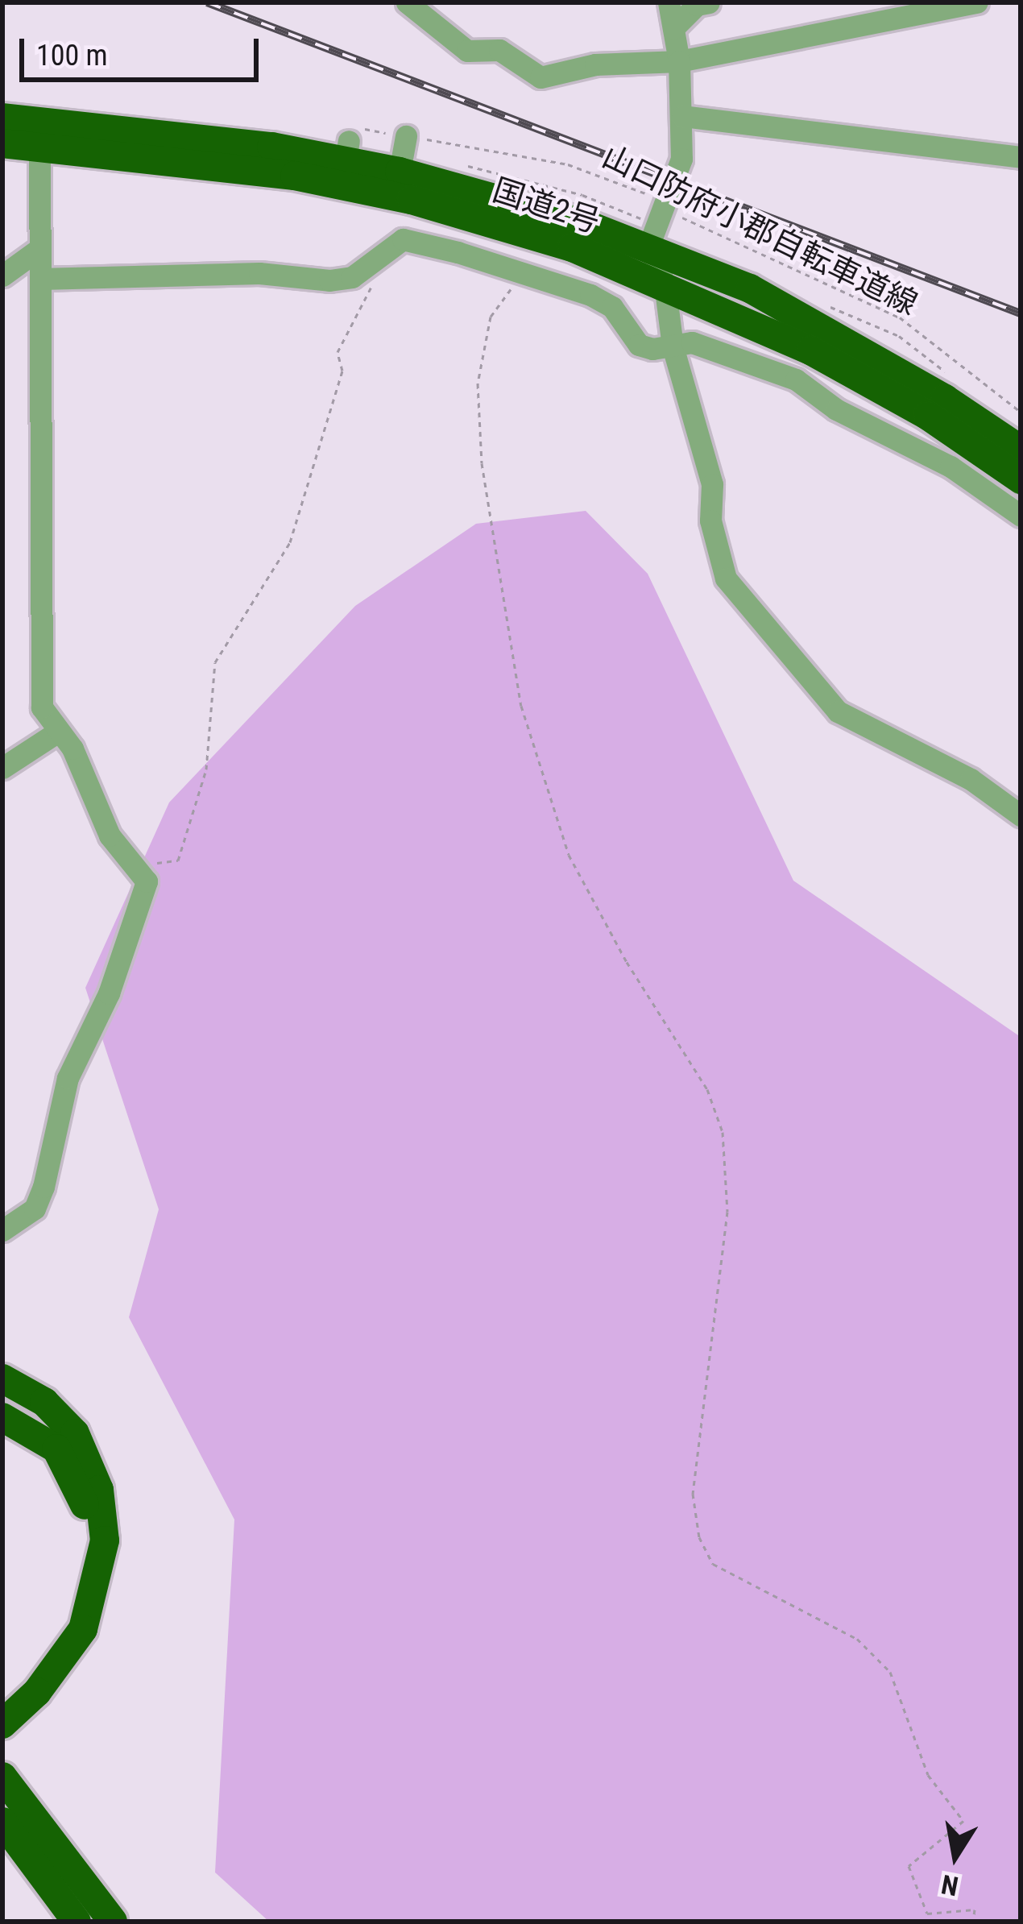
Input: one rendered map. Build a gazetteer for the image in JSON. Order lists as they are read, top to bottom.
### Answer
{
  "streets": {
    "highway": ["国道2号"],
    "path": ["山口防府小郡自転車道線"]
  },
  "crossings": [
    ["国道2号", "山口防府小郡自転車道線"]
  ],
  "scale_bar": "100 m",
  "north": "bottom"
}
